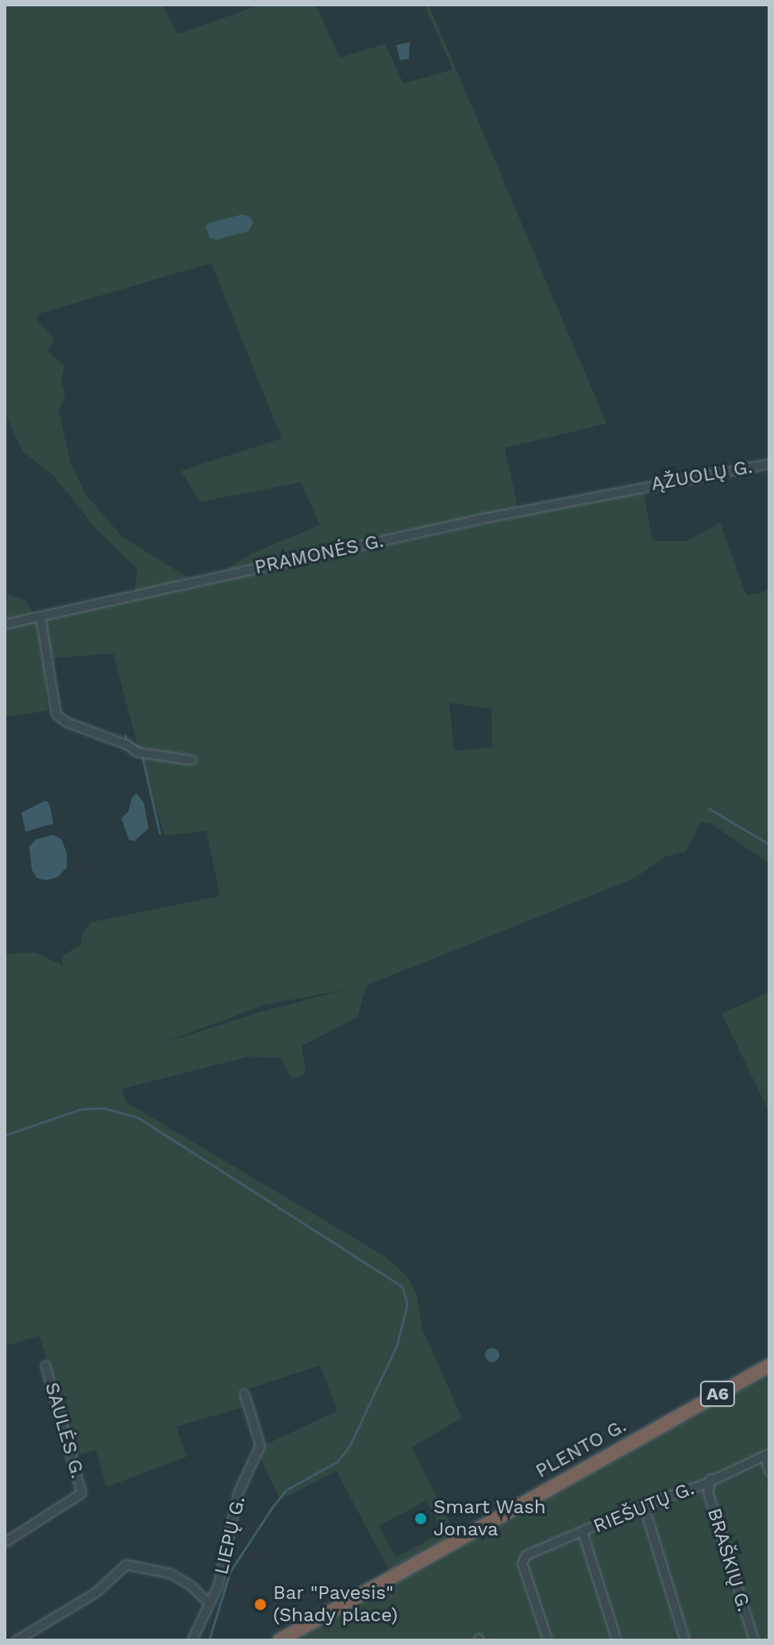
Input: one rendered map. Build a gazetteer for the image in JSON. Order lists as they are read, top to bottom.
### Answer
{
  "streets": {
    "highway": ["A6", "PLENTO G."],
    "street": [
      "ĄŽUOLŲ G.",
      "PRAMONĖS G.",
      "SAULĖS G.",
      "RIEŠUTŲ G.",
      "LIEPŲ G.",
      "BRAŠKIŲ G."
    ]
  },
  "crossings": [
    ["ĄŽUOLŲ G.", "PRAMONĖS G."],
    ["RIEŠUTŲ G.", "BRAŠKIŲ G."]
  ],
  "places": ["Smart Wash Jonava", "Bar \"Pavesis\" (Shady place)"]
}
